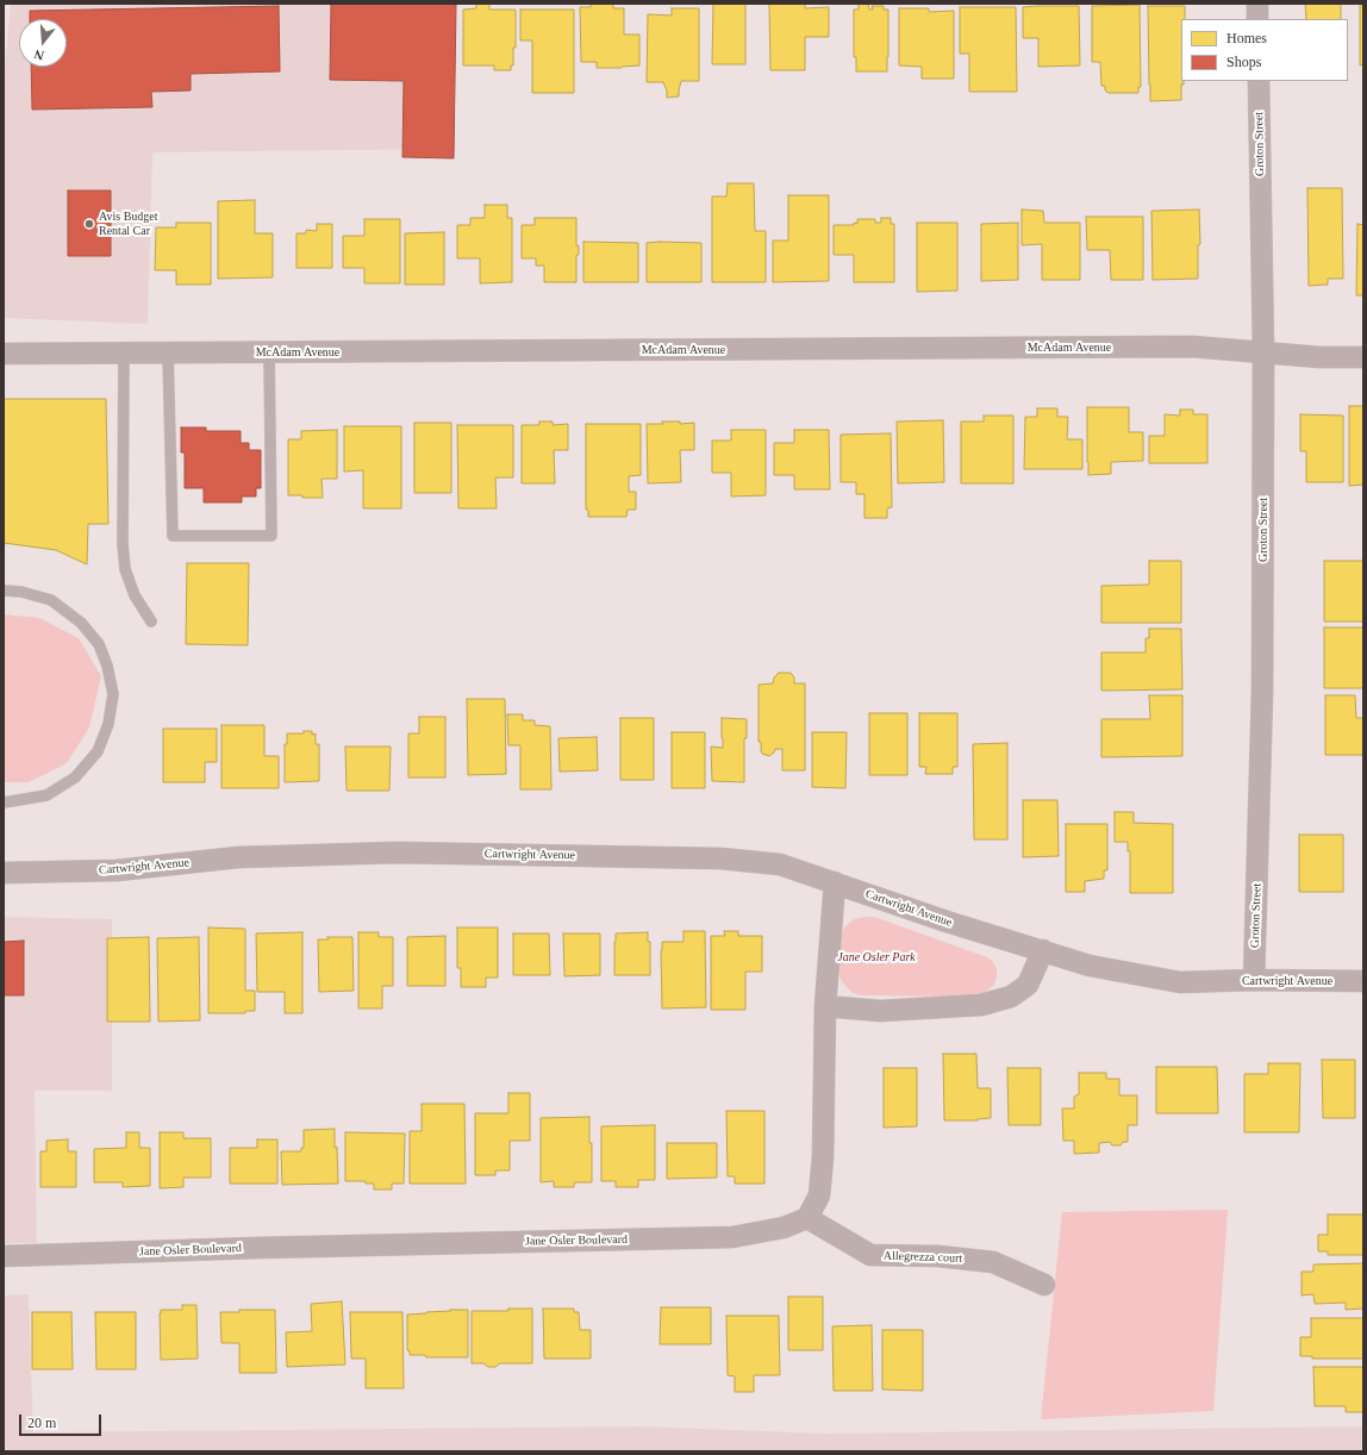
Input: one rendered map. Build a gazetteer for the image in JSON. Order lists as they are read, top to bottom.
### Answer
{
  "streets": {
    "street": [
      "Groton Street",
      "McAdam Avenue",
      "Cartwright Avenue",
      "Jane Osler Boulevard",
      "Allegrezza court"
    ]
  },
  "crossings": [
    ["Groton Street", "McAdam Avenue"],
    ["Groton Street", "Cartwright Avenue"],
    ["Jane Osler Boulevard", "Allegrezza court"]
  ],
  "parks": ["Jane Osler Park"],
  "places": ["Avis Budget Rental Car"],
  "legend": ["Homes", "Shops"],
  "scale_bar": "20 m",
  "north": "bottom"
}
